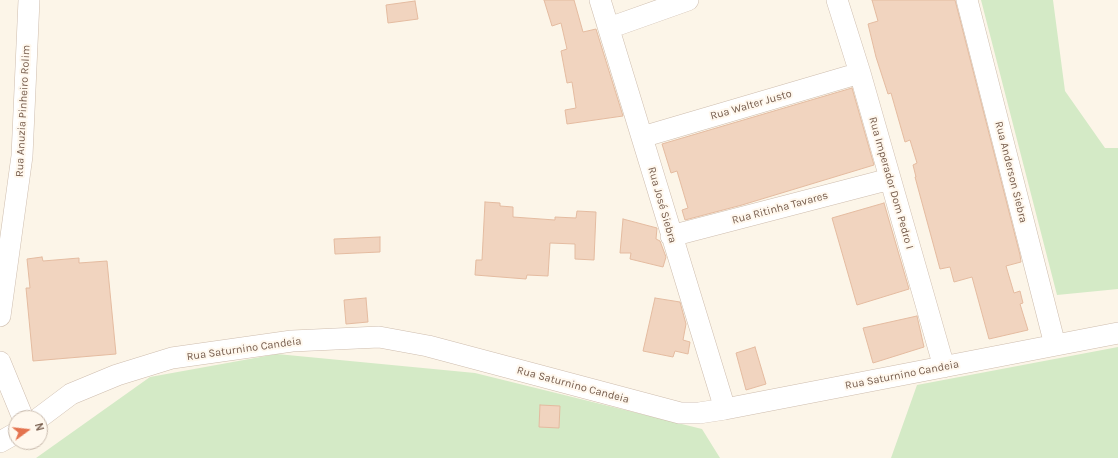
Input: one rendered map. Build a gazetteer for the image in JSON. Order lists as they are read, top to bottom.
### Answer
{
  "streets": {
    "street": [
      "Rua Walter Justo",
      "Rua Anuzia Pinheiro Rolim",
      "Rua Anderson Siebra",
      "Rua Imperador Dom Pedro I",
      "Rua José Siebra",
      "Rua Ritinha Tavares",
      "Rua Saturnino Candeia"
    ]
  },
  "crossings": [
    ["Rua Walter Justo", "Rua Imperador Dom Pedro I"],
    ["Rua Walter Justo", "Rua José Siebra"],
    ["Rua Anderson Siebra", "Rua Saturnino Candeia"],
    ["Rua Imperador Dom Pedro I", "Rua Ritinha Tavares"],
    ["Rua Imperador Dom Pedro I", "Rua Saturnino Candeia"],
    ["Rua José Siebra", "Rua Ritinha Tavares"],
    ["Rua José Siebra", "Rua Saturnino Candeia"]
  ],
  "north": "right"
}
